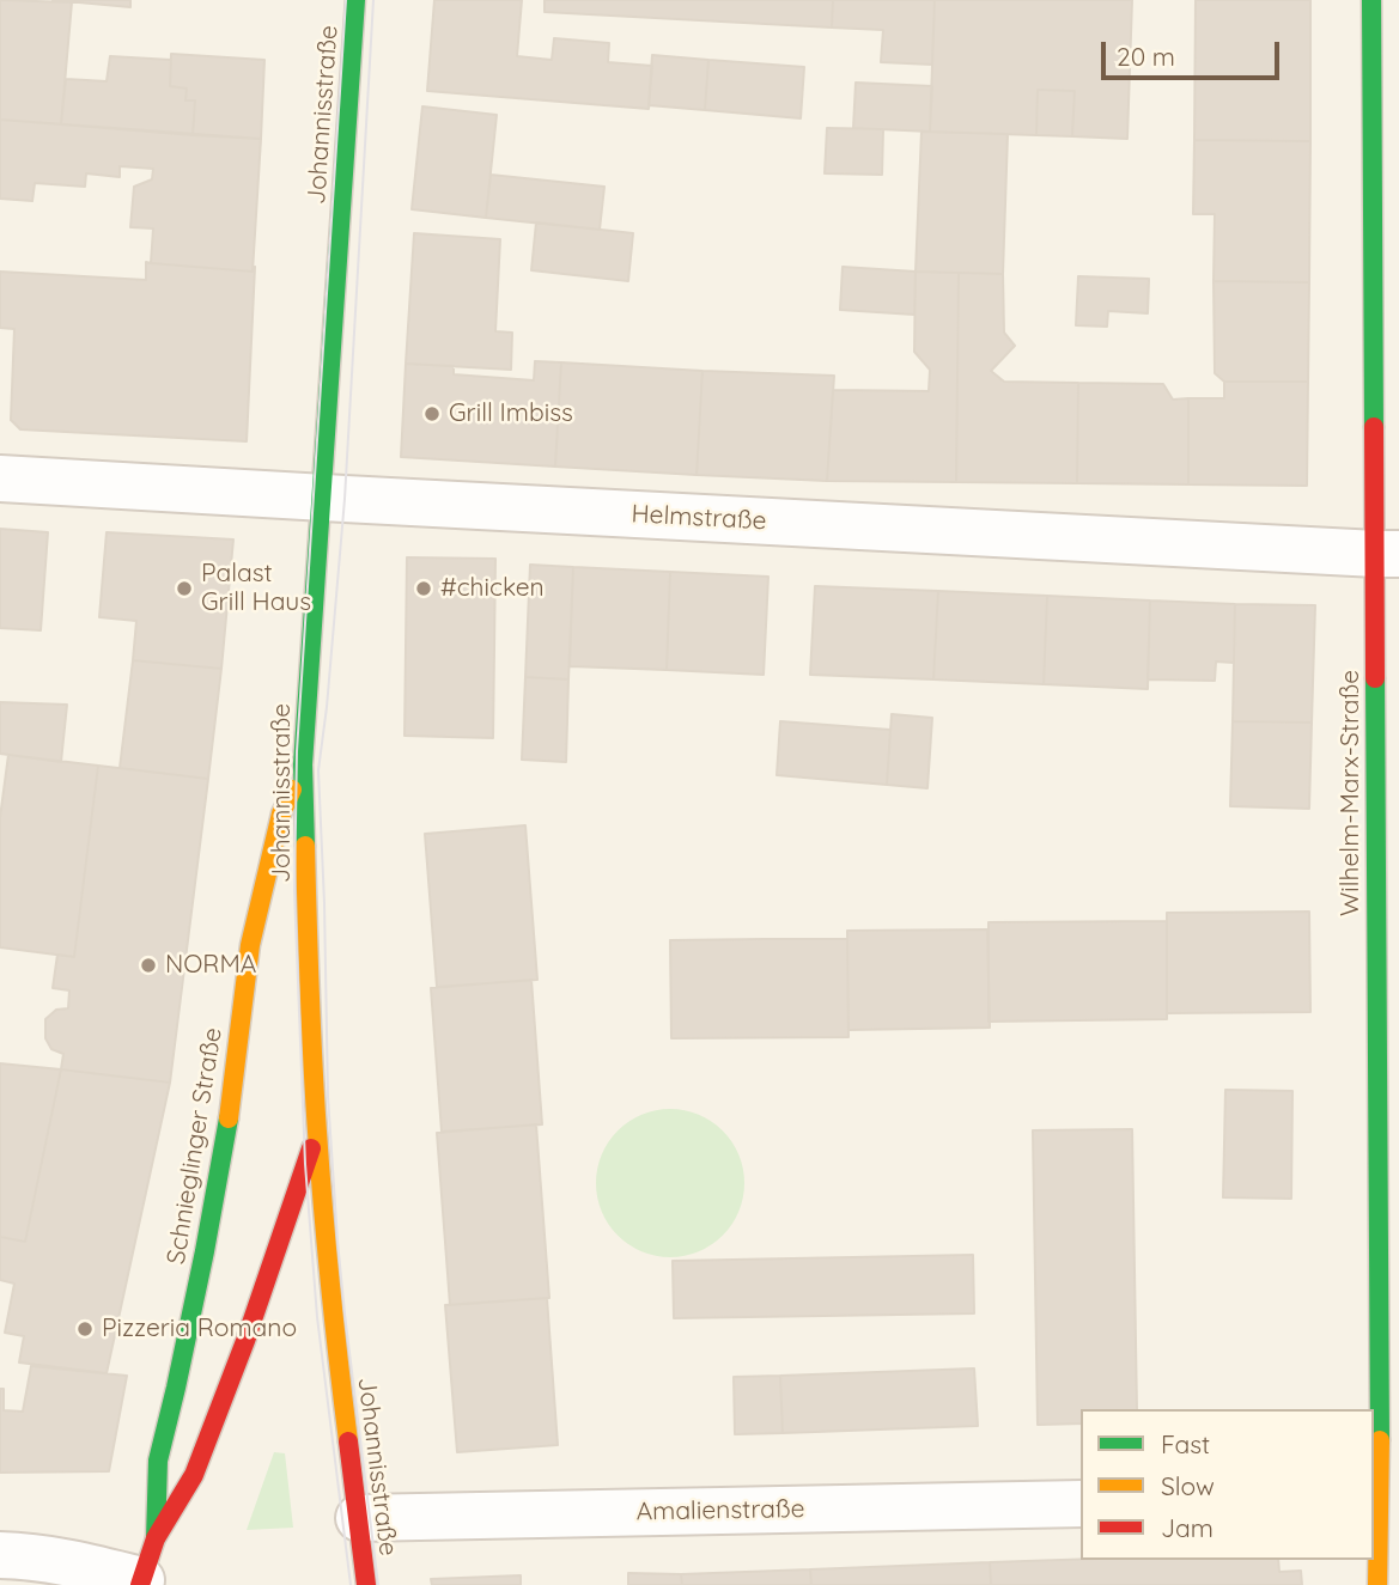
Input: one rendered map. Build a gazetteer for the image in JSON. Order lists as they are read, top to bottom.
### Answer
{
  "streets": {
    "main road": ["Johannisstraße", "Wilhelm-Marx-Straße", "Schnieglinger Straße"],
    "street": ["Helmstraße", "Amalienstraße"]
  },
  "crossings": [
    ["Johannisstraße", "Helmstraße"],
    ["Johannisstraße", "Schnieglinger Straße"],
    ["Johannisstraße", "Amalienstraße"],
    ["Helmstraße", "Wilhelm-Marx-Straße"]
  ],
  "places": [
    "Grill Imbiss",
    "Palast Grill Haus",
    "#chicken",
    "NORMA",
    "Pizzeria Romano"
  ],
  "legend": ["Fast", "Slow", "Jam"],
  "scale_bar": "20 m"
}
